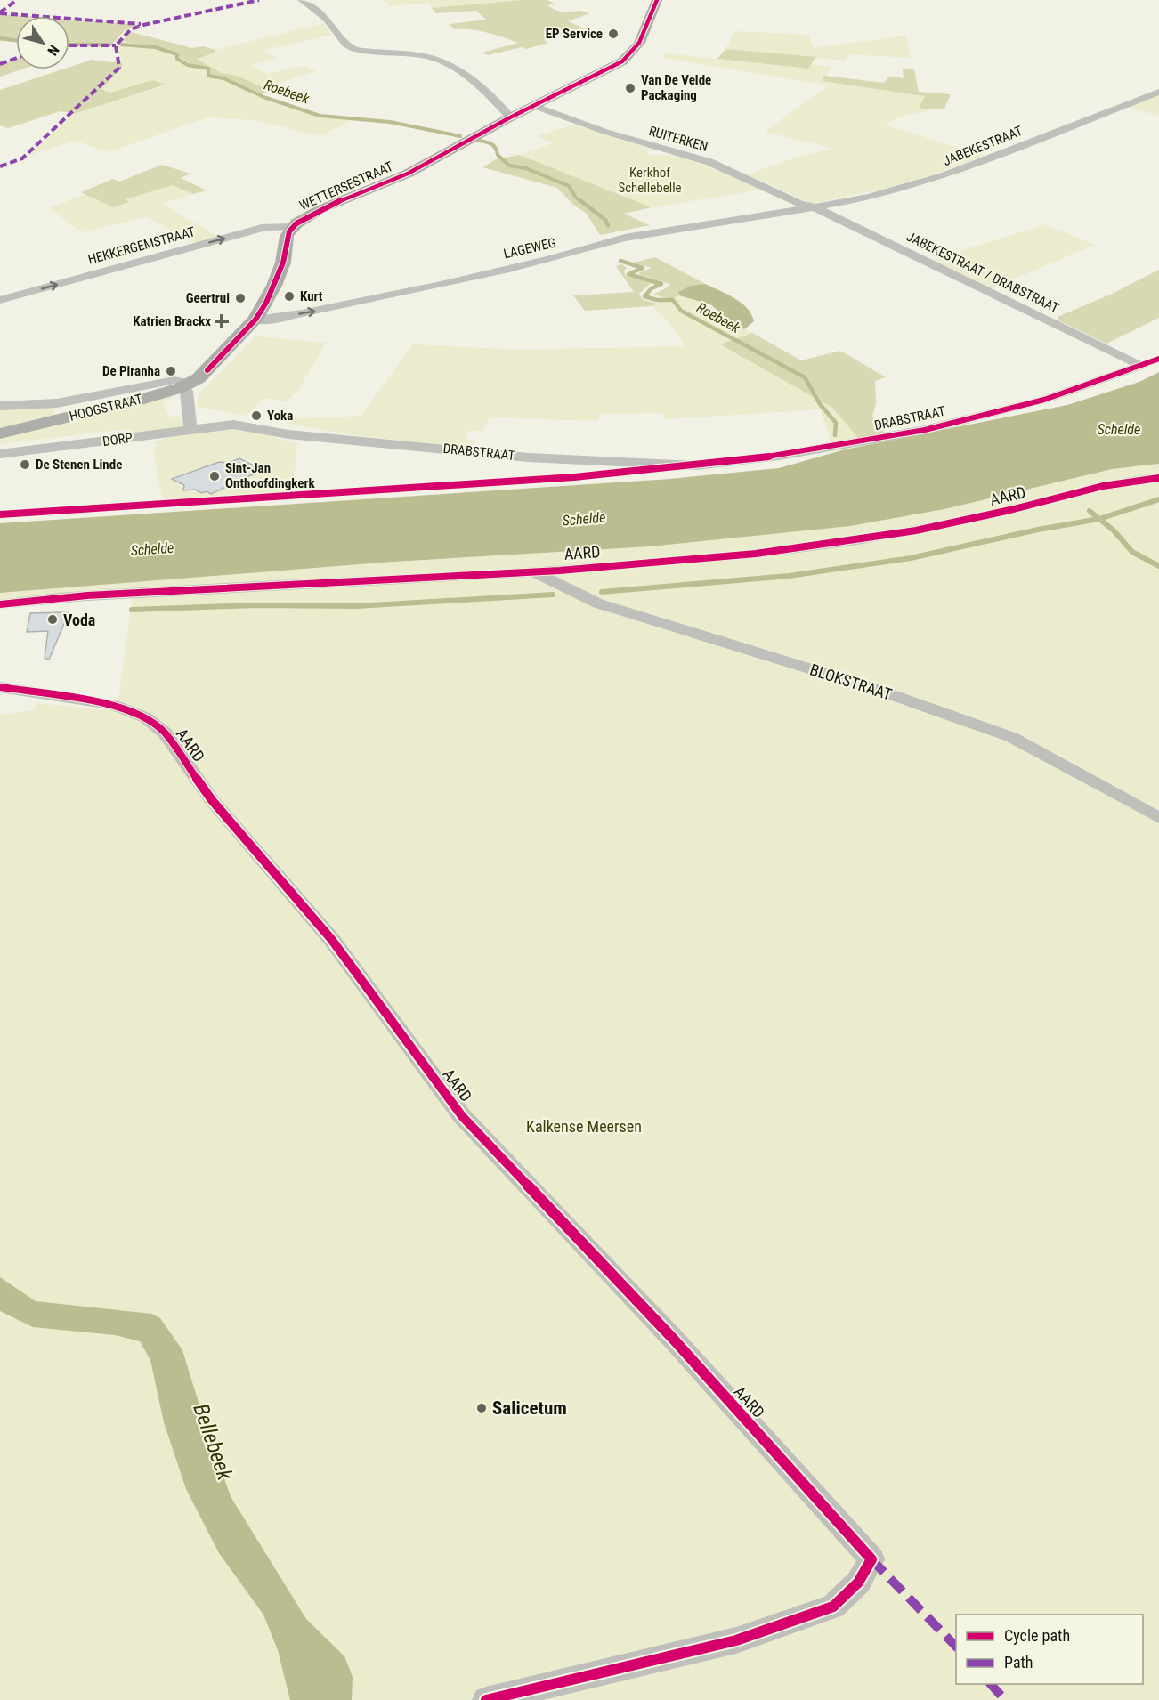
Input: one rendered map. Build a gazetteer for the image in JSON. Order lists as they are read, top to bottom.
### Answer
{
  "streets": {
    "main road": ["WETTERSESTRAAT", "HOOGSTRAAT"],
    "street": [
      "RUITERKEN",
      "JABEKESTRAAT",
      "HEKKERGEMSTRAAT",
      "LAGEWEG",
      "JABEKESTRAAT / DRABSTRAAT",
      "DRABSTRAAT",
      "DORP",
      "AARD",
      "BLOKSTRAAT"
    ]
  },
  "crossings": [
    ["RUITERKEN", "JABEKESTRAAT"],
    ["RUITERKEN", "WETTERSESTRAAT"],
    ["RUITERKEN", "LAGEWEG"],
    ["RUITERKEN", "JABEKESTRAAT / DRABSTRAAT"],
    ["JABEKESTRAAT", "LAGEWEG"],
    ["JABEKESTRAAT", "JABEKESTRAAT / DRABSTRAAT"],
    ["WETTERSESTRAAT", "HEKKERGEMSTRAAT"],
    ["WETTERSESTRAAT", "LAGEWEG"],
    ["WETTERSESTRAAT", "HOOGSTRAAT"],
    ["LAGEWEG", "JABEKESTRAAT / DRABSTRAAT"],
    ["JABEKESTRAAT / DRABSTRAAT", "DRABSTRAAT"],
    ["DRABSTRAAT", "DORP"],
    ["AARD", "BLOKSTRAAT"]
  ],
  "one_way": ["HEKKERGEMSTRAAT", "LAGEWEG"],
  "water": ["Roebeek", "Schelde", "Bellebeek"],
  "parks": ["Kerkhof Schellebelle", "Kalkense Meersen"],
  "places": {
    "other": [
      "EP Service",
      "Van De Velde Packaging",
      "Kurt",
      "Geertrui",
      "De Piranha",
      "Yoka",
      "De Stenen Linde",
      "Sint-Jan Onthoofdingkerk",
      "Voda",
      "Salicetum"
    ],
    "health": ["Katrien Brackx"]
  },
  "legend": ["Cycle path", "Path"],
  "north": "bottom right"
}
